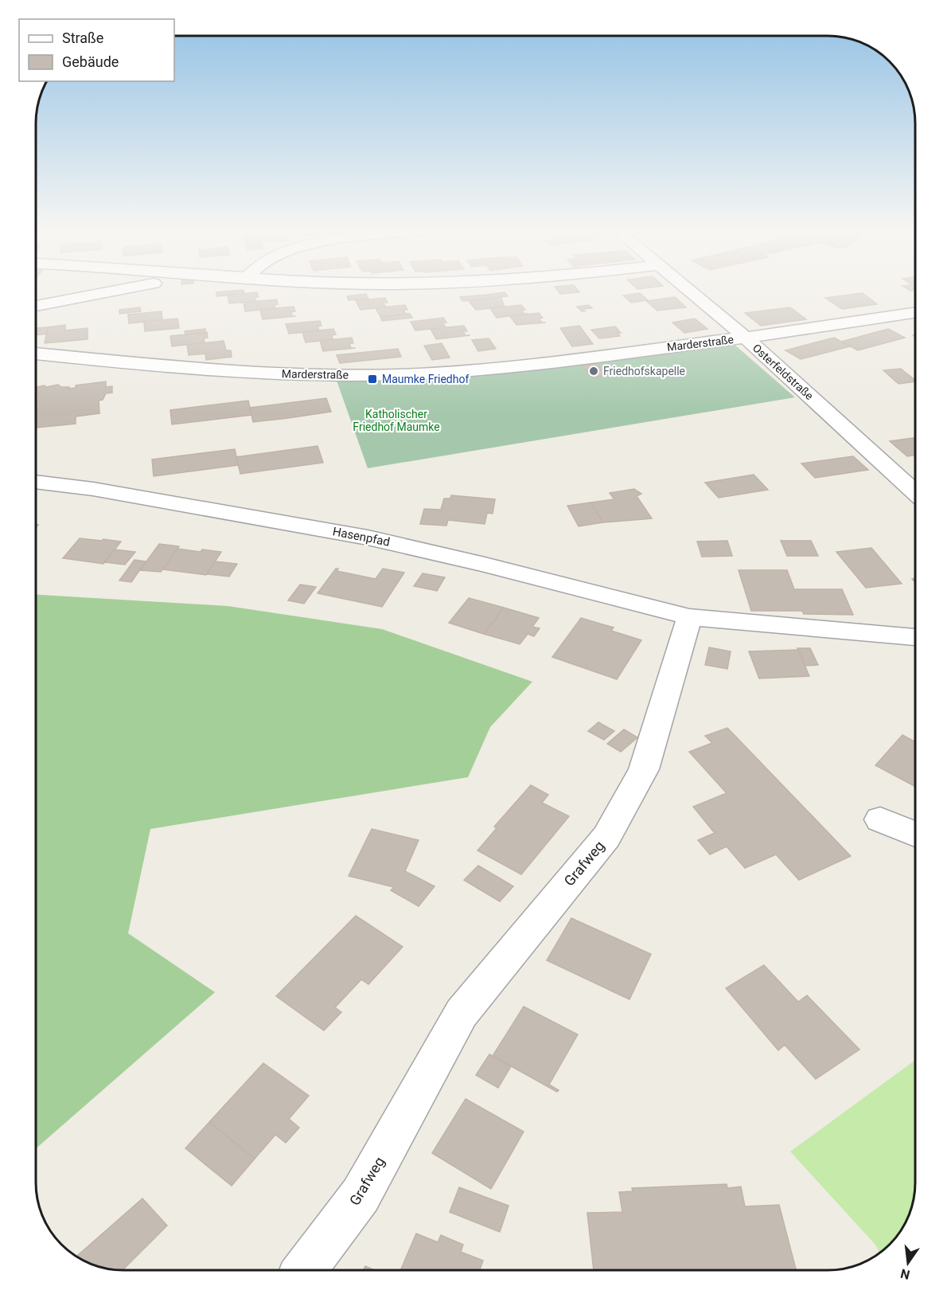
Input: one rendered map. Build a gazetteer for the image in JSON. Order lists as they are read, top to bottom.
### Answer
{
  "streets": {
    "street": [
      "Marderstraße",
      "Osterfeldstraße",
      "Hasenpfad",
      "Grafweg"
    ]
  },
  "crossings": [
    ["Marderstraße", "Osterfeldstraße"],
    ["Hasenpfad", "Grafweg"]
  ],
  "parks": ["Katholischer Friedhof Maumke"],
  "places": {
    "other": ["Friedhofskapelle"],
    "transit": ["Maumke Friedhof"]
  },
  "legend": ["Straße", "Gebäude"],
  "north": "bottom"
}
